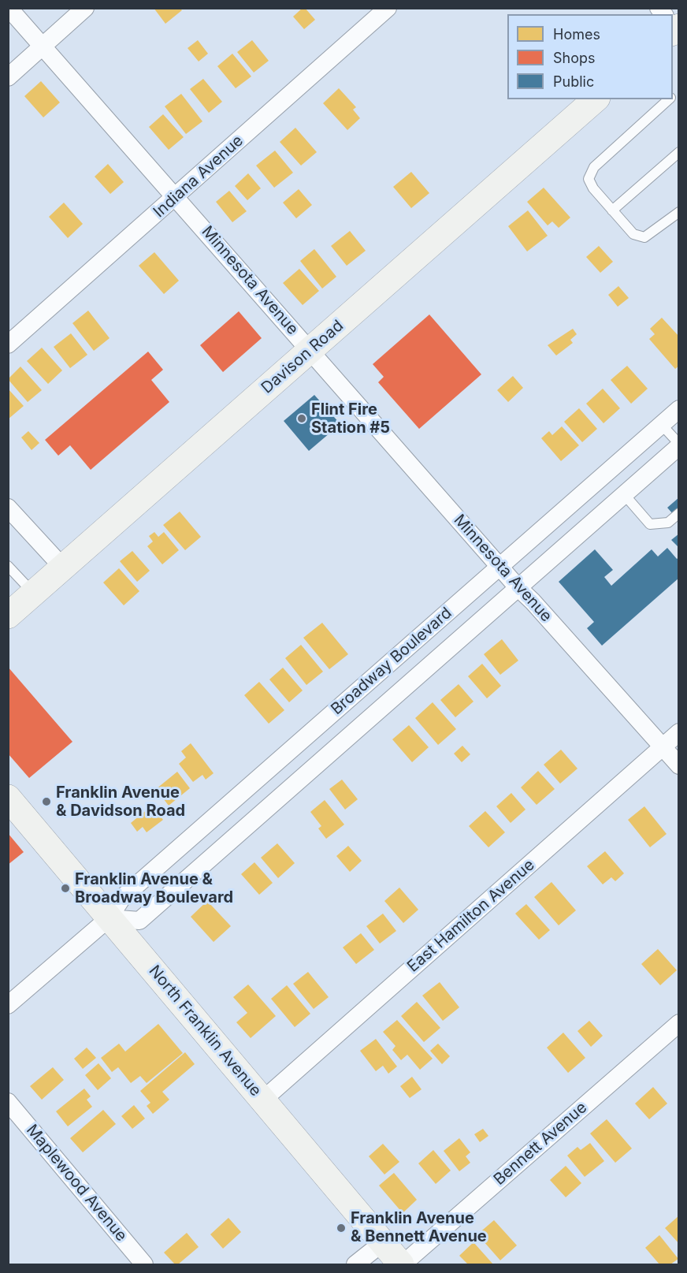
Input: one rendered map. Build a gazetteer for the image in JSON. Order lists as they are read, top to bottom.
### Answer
{
  "streets": {
    "main road": ["Davison Road", "North Franklin Avenue"],
    "street": [
      "Indiana Avenue",
      "Minnesota Avenue",
      "Broadway Boulevard",
      "East Hamilton Avenue",
      "Bennett Avenue",
      "Maplewood Avenue"
    ]
  },
  "crossings": [
    ["Indiana Avenue", "Minnesota Avenue"],
    ["Minnesota Avenue", "Davison Road"],
    ["Minnesota Avenue", "Broadway Boulevard"],
    ["Minnesota Avenue", "East Hamilton Avenue"],
    ["Broadway Boulevard", "North Franklin Avenue"],
    ["East Hamilton Avenue", "North Franklin Avenue"],
    ["North Franklin Avenue", "Bennett Avenue"]
  ],
  "places": [
    "Flint Fire Station #5",
    "Franklin Avenue & Davidson Road",
    "Franklin Avenue & Broadway Boulevard",
    "Franklin Avenue & Bennett Avenue"
  ],
  "legend": ["Homes", "Shops", "Public"]
}
